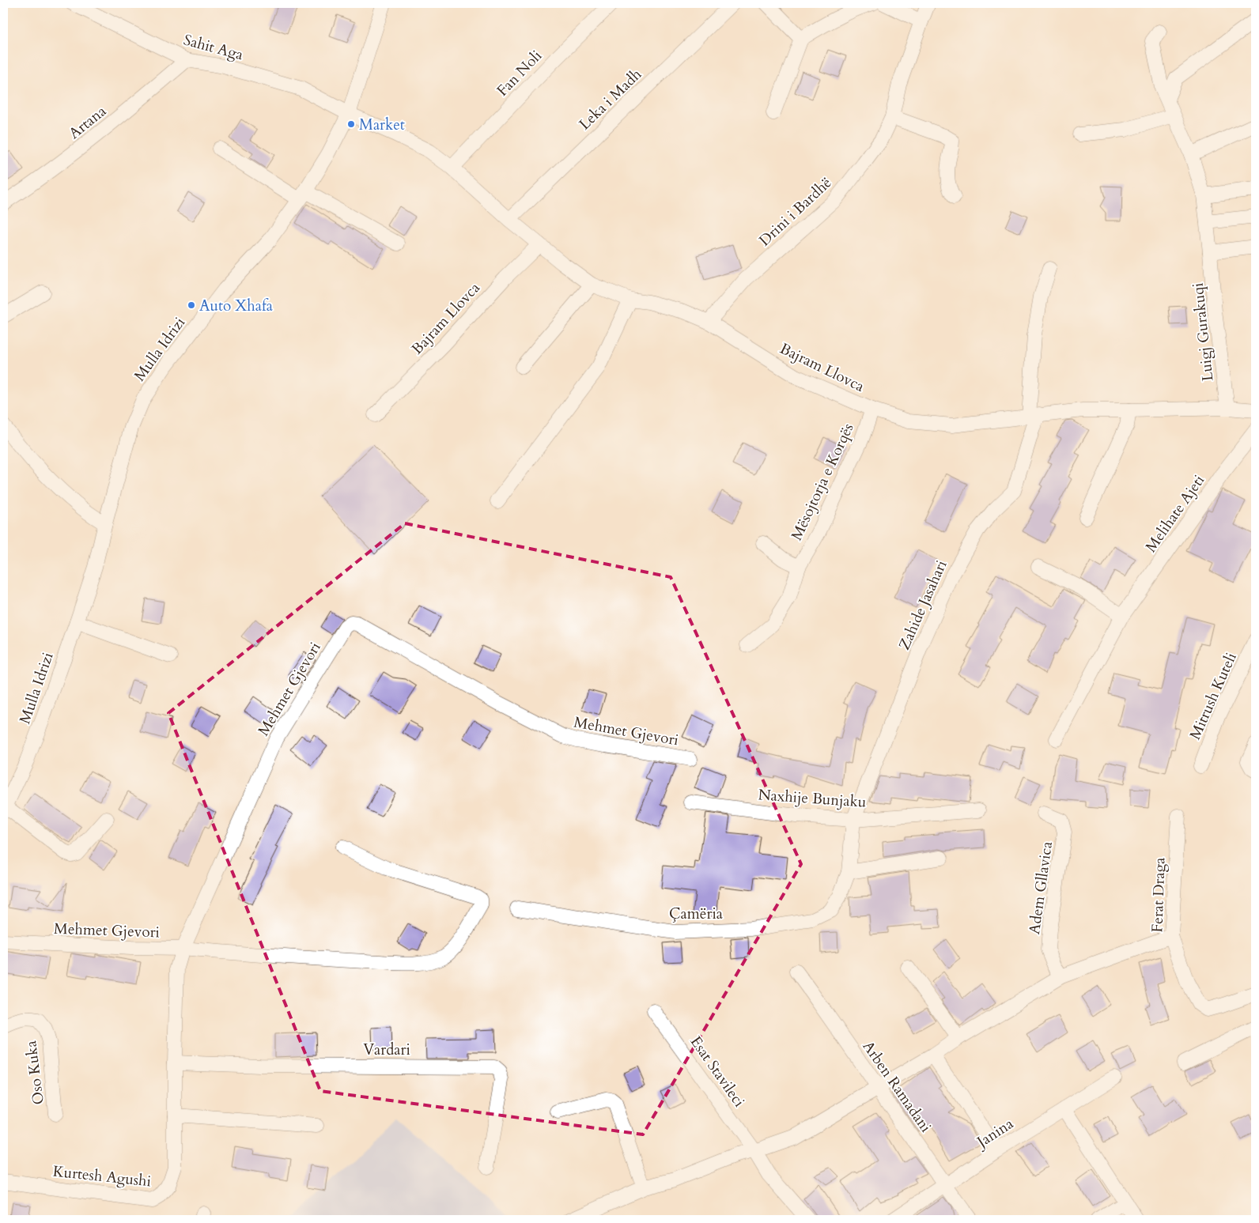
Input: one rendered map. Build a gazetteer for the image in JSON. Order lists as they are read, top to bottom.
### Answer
{
  "streets": {
    "street": [
      "Sahit Aga",
      "Fan Noli",
      "Leka i Madh",
      "Artana",
      "Drini i Bardhë",
      "Bajram Llovca",
      "Luigj Gurakuqi",
      "Mulla Idrizi",
      "Mësojtorja e Korqës",
      "Melihate Ajeti",
      "Zahide Jasahari",
      "Mehmet Gjevori",
      "Mitrush Kuteli",
      "Naxhije Bunjaku",
      "Adem Gllavica",
      "Ferat Draga",
      "Çamëria",
      "Vardari",
      "Esat Stavileci",
      "Oso Kuka",
      "Arben Ramadani",
      "Janina",
      "Kurtesh Agushi"
    ]
  },
  "crossings": [
    ["Sahit Aga", "Artana"],
    ["Sahit Aga", "Bajram Llovca"],
    ["Sahit Aga", "Mulla Idrizi"],
    ["Fan Noli", "Bajram Llovca"],
    ["Leka i Madh", "Bajram Llovca"],
    ["Drini i Bardhë", "Bajram Llovca"],
    ["Bajram Llovca", "Luigj Gurakuqi"],
    ["Bajram Llovca", "Mulla Idrizi"],
    ["Bajram Llovca", "Mësojtorja e Korqës"],
    ["Bajram Llovca", "Zahide Jasahari"],
    ["Zahide Jasahari", "Naxhije Bunjaku"],
    ["Zahide Jasahari", "Çamëria"],
    ["Mehmet Gjevori", "Kurtesh Agushi"],
    ["Naxhije Bunjaku", "Çamëria"],
    ["Vardari", "Kurtesh Agushi"],
    ["Arben Ramadani", "Janina"]
  ],
  "places": ["Market", "Auto Xhafa"]
}
